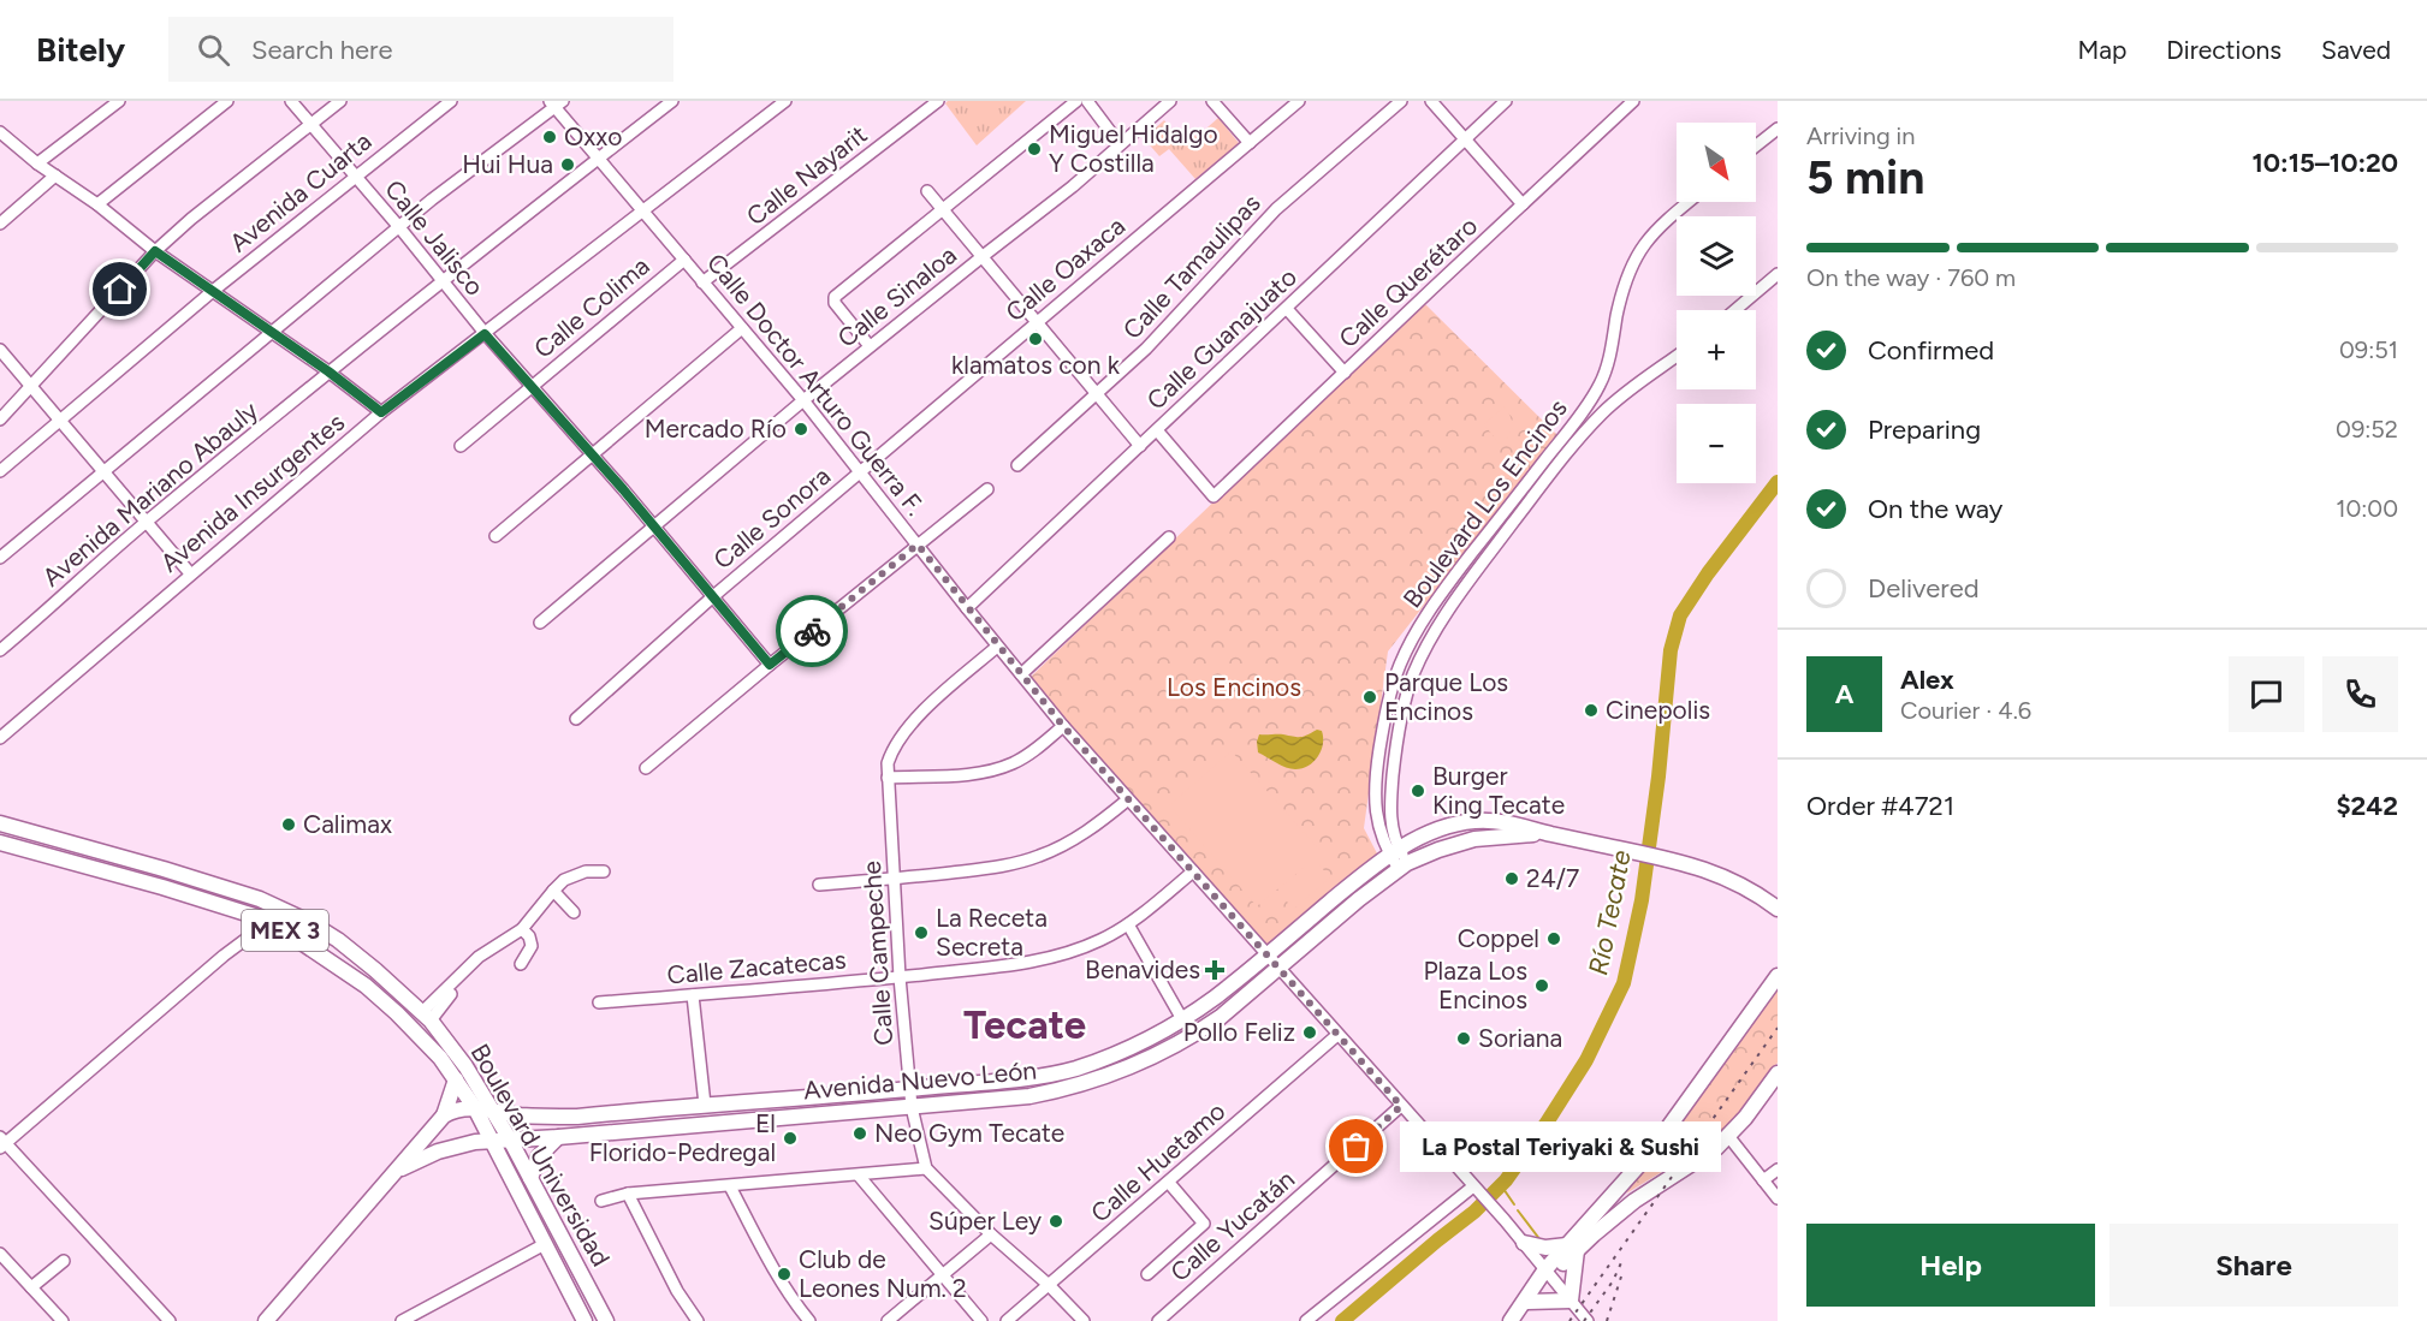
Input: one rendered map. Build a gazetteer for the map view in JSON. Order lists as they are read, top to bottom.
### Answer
{
  "streets": {
    "main road": ["MEX 3", "Avenida Nuevo León", "Boulevard Universidad"],
    "street": [
      "Calle Nayarit",
      "Avenida Cuarta",
      "Calle Jalisco",
      "Calle Tamaulipas",
      "Calle Oaxaca",
      "Calle Querétaro",
      "Calle Sinaloa",
      "Calle Colima",
      "Calle Guanajuato",
      "Calle Doctor Arturo Guerra F.",
      "Avenida Insurgentes",
      "Avenida Mariano Abauly",
      "Boulevard Los Encinos",
      "Calle Sonora",
      "Calle Campeche",
      "Calle Zacatecas",
      "Calle Huetamo",
      "Calle Yucatán"
    ]
  },
  "crossings": [
    ["Calle Nayarit", "Calle Doctor Arturo Guerra F."],
    ["Avenida Cuarta", "Calle Jalisco"],
    ["Calle Jalisco", "Calle Sinaloa"],
    ["Calle Jalisco", "Calle Colima"],
    ["Calle Jalisco", "Avenida Insurgentes"],
    ["Calle Jalisco", "Avenida Mariano Abauly"],
    ["Calle Jalisco", "Calle Sonora"],
    ["Calle Oaxaca", "Calle Doctor Arturo Guerra F."],
    ["Calle Oaxaca", "Calle Sonora"],
    ["Calle Querétaro", "Calle Guanajuato"],
    ["Calle Sinaloa", "Calle Doctor Arturo Guerra F."],
    ["Calle Colima", "Calle Doctor Arturo Guerra F."],
    ["Calle Guanajuato", "Calle Doctor Arturo Guerra F."],
    ["Calle Doctor Arturo Guerra F.", "Avenida Insurgentes"],
    ["Calle Doctor Arturo Guerra F.", "Avenida Mariano Abauly"],
    ["Calle Doctor Arturo Guerra F.", "Calle Sonora"],
    ["Calle Doctor Arturo Guerra F.", "Calle Campeche"],
    ["Calle Doctor Arturo Guerra F.", "Calle Zacatecas"],
    ["Calle Doctor Arturo Guerra F.", "Avenida Nuevo León"],
    ["Calle Doctor Arturo Guerra F.", "Calle Huetamo"],
    ["Calle Doctor Arturo Guerra F.", "Calle Yucatán"],
    ["Boulevard Los Encinos", "Avenida Nuevo León"],
    ["Calle Campeche", "Calle Zacatecas"],
    ["Calle Campeche", "Avenida Nuevo León"],
    ["Avenida Nuevo León", "Boulevard Universidad"]
  ],
  "districts": ["Tecate"],
  "water": ["Río Tecate"],
  "parks": ["Los Encinos"],
  "places": {
    "other": [
      "Oxxo",
      "Miguel Hidalgo Y Costilla",
      "Hui Hua",
      "klamatos con k",
      "Mercado Río",
      "Parque Los Encinos",
      "Cinepolis",
      "Burger King Tecate",
      "Calimax",
      "24/7",
      "La Receta Secreta",
      "Coppel",
      "Plaza Los Encinos",
      "Pollo Feliz",
      "Soriana",
      "Neo Gym Tecate",
      "El Florido-Pedregal",
      "La Postal Teriyaki & Sushi",
      "Súper Ley",
      "Club de Leones Num. 2"
    ],
    "health": ["Benavides"]
  },
  "north": "bottom right",
  "page": {
    "header": "Bitely",
    "search": "Search here",
    "nav": ["Map", "Directions", "Saved"],
    "heading": ["5 min", "Arriving in", "10:15–10:20"],
    "panel": [
      "Alex",
      "Courier · 4.6",
      "Order #4721",
      "$242"
    ],
    "map_buttons": ["+", "−"],
    "bar": "On the way · 760 m",
    "list": [
      ["Confirmed", "09:51"],
      ["Preparing", "09:52"],
      ["On the way", "10:00"],
      "Delivered"
    ],
    "round": "A",
    "bubble": "La Postal Teriyaki & Sushi",
    "buttons": ["Help", "Share"]
  }
}
